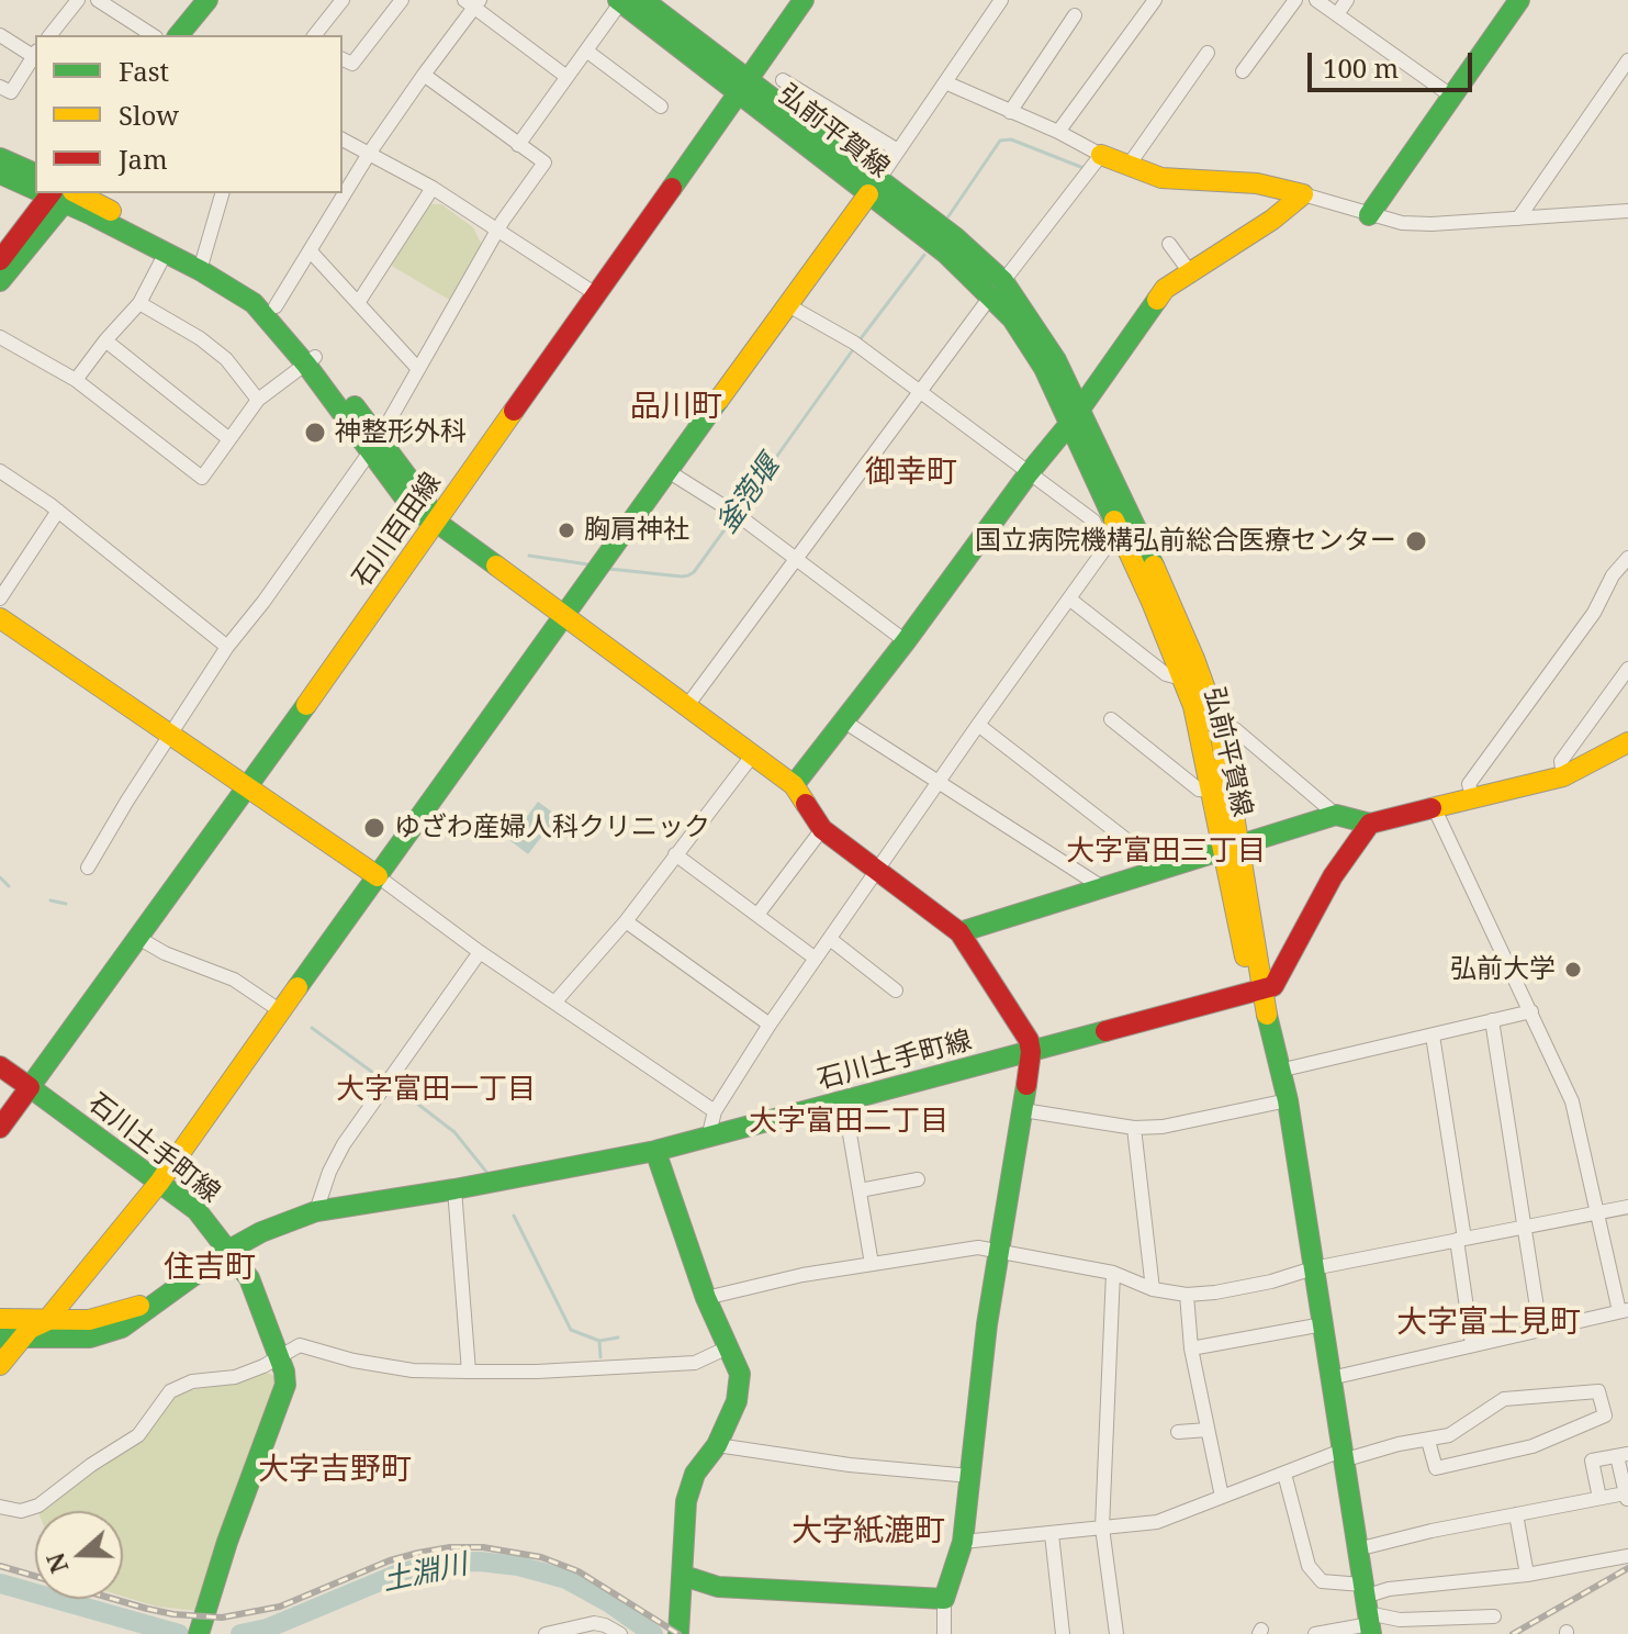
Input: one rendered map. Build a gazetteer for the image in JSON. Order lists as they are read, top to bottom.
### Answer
{
  "streets": {
    "street": ["弘前平賀線", "石川百田線", "石川土手町線"]
  },
  "crossings": [
    ["弘前平賀線", "石川百田線"],
    ["弘前平賀線", "石川土手町線"],
    ["石川百田線", "石川土手町線"]
  ],
  "districts": [
    "品川町",
    "御幸町",
    "大字富田三丁目",
    "大字富田一丁目",
    "大字富田二丁目",
    "住吉町",
    "大字富士見町",
    "大字吉野町",
    "大字紙漉町"
  ],
  "water": ["釜萢堰", "土淵川"],
  "places": [
    "神整形外科",
    "胸肩神社",
    "国立病院機構弘前総合医療センター",
    "ゆざわ産婦人科クリニック",
    "弘前大学"
  ],
  "legend": ["Fast", "Slow", "Jam"],
  "scale_bar": "100 m",
  "north": "left"
}
